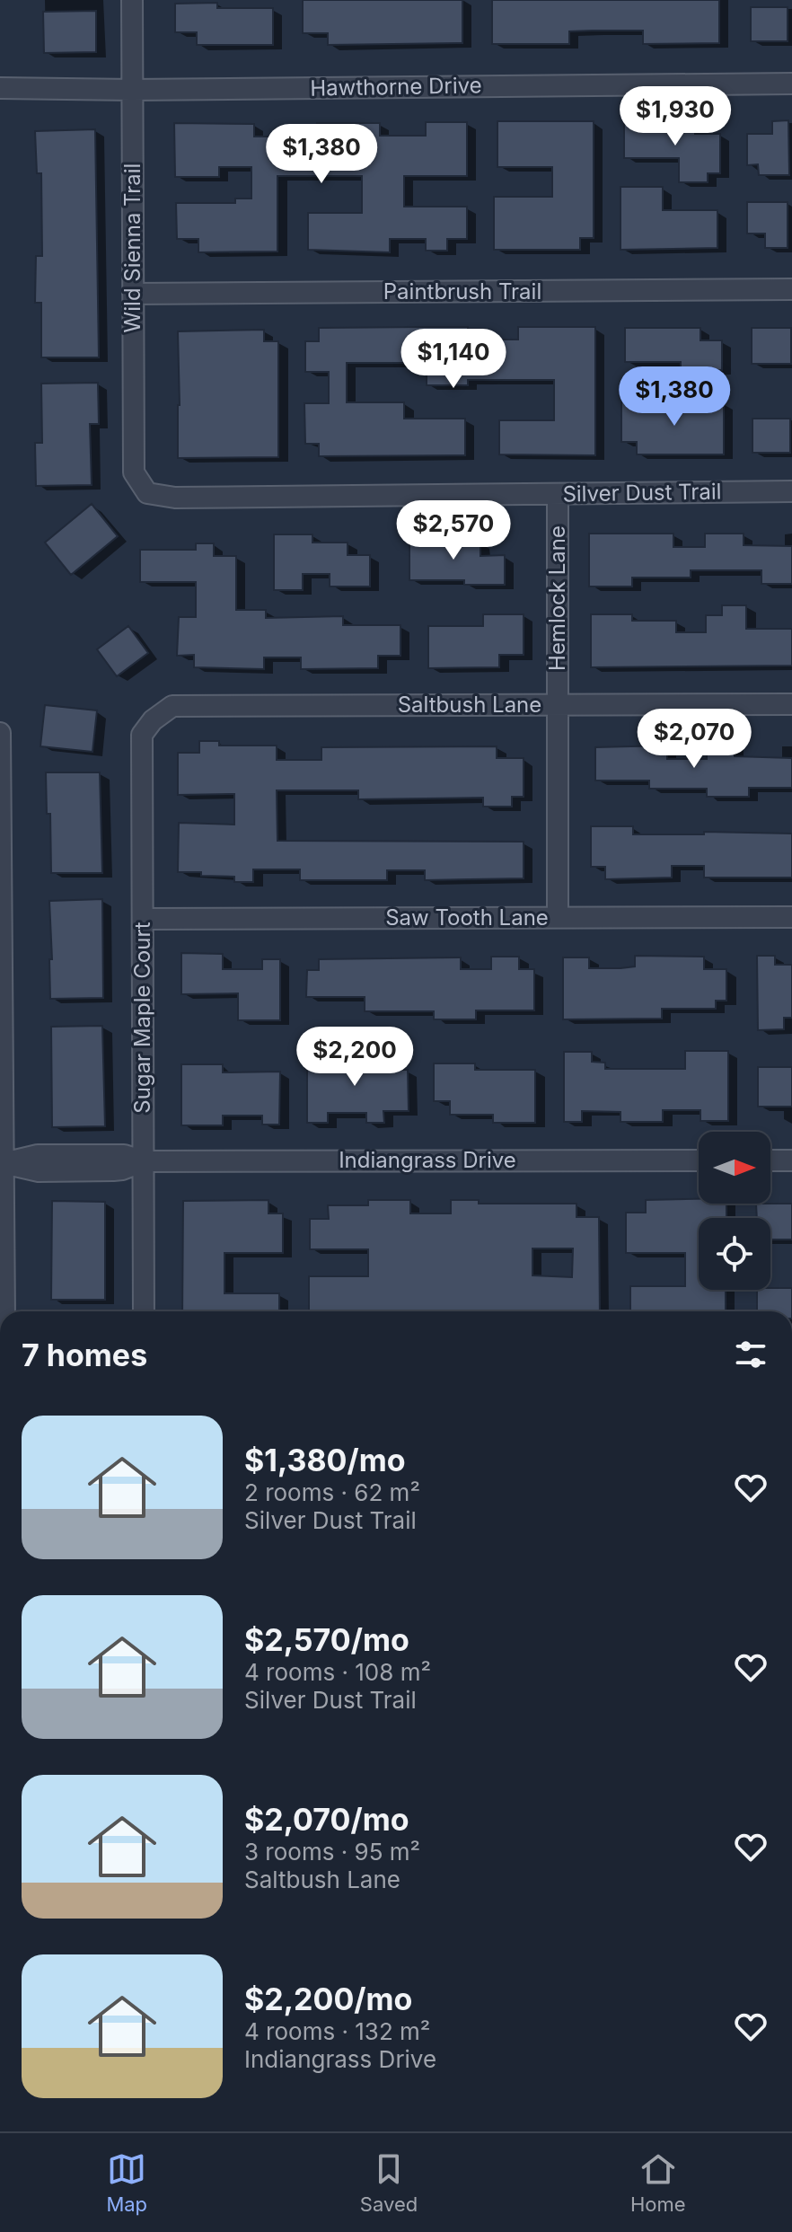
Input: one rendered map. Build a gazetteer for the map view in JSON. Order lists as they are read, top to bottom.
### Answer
{
  "streets": {
    "street": [
      "Hawthorne Drive",
      "Wild Sienna Trail",
      "Paintbrush Trail",
      "Silver Dust Trail",
      "Hemlock Lane",
      "Saltbush Lane",
      "Saw Tooth Lane",
      "Sugar Maple Court",
      "Indiangrass Drive"
    ]
  },
  "crossings": [
    ["Hawthorne Drive", "Wild Sienna Trail"],
    ["Wild Sienna Trail", "Paintbrush Trail"],
    ["Wild Sienna Trail", "Silver Dust Trail"],
    ["Silver Dust Trail", "Hemlock Lane"],
    ["Hemlock Lane", "Saltbush Lane"],
    ["Hemlock Lane", "Saw Tooth Lane"],
    ["Saltbush Lane", "Sugar Maple Court"],
    ["Saw Tooth Lane", "Sugar Maple Court"],
    ["Sugar Maple Court", "Indiangrass Drive"]
  ],
  "north": "right",
  "page": {
    "price": [
      "$1,930",
      "$1,380",
      "$1,140",
      "$1,380",
      "$2,570",
      "$2,070",
      "$2,200"
    ],
    "heading": "7 homes",
    "list": [
      {
        "name": "$1,380/mo",
        "note": "2 rooms · 62 m² · Silver Dust Trail"
      },
      {
        "name": "$2,570/mo",
        "note": "4 rooms · 108 m² · Silver Dust Trail"
      },
      {
        "name": "$2,070/mo",
        "note": "3 rooms · 95 m² · Saltbush Lane"
      },
      {
        "name": "$2,200/mo",
        "note": "4 rooms · 132 m² · Indiangrass Drive"
      }
    ],
    "tabs": ["Map", "Saved", "Home"]
  }
}
